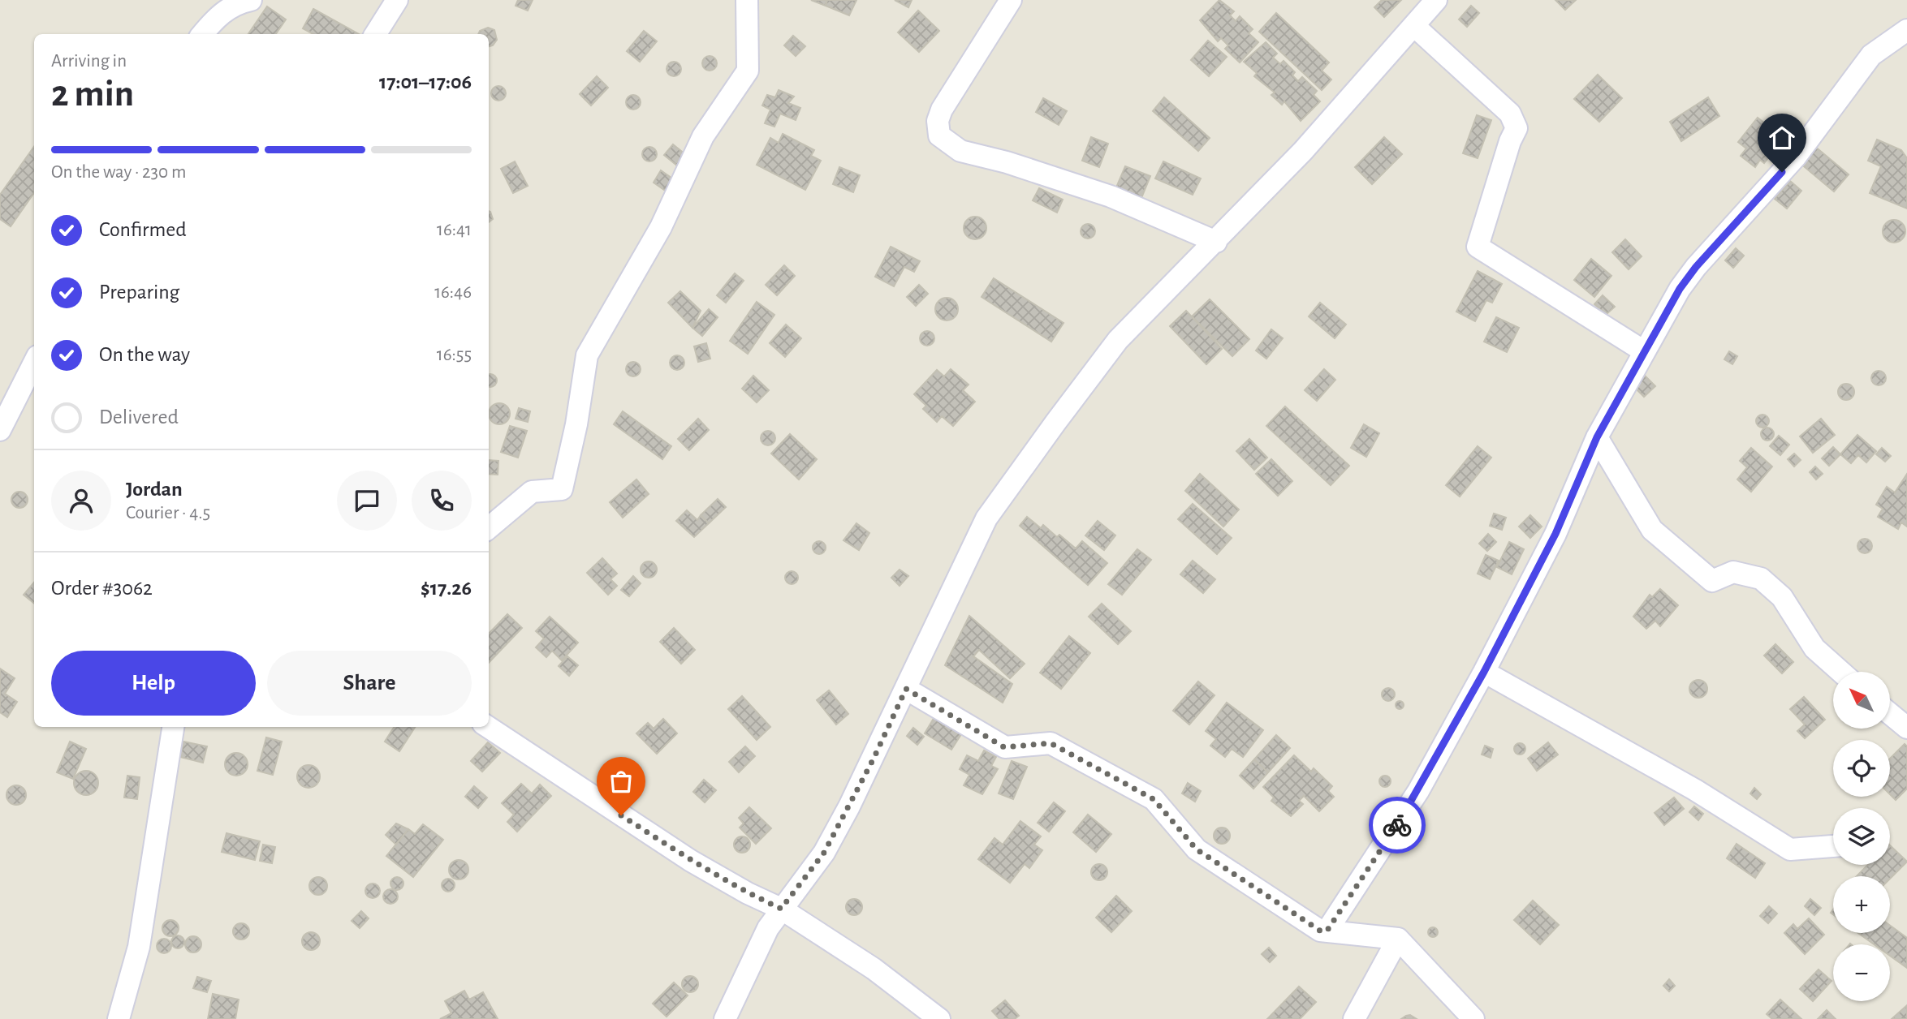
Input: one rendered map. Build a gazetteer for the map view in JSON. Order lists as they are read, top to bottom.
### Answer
{
  "north": "top left",
  "page": {
    "heading": ["2 min", "Arriving in", "17:01–17:06"],
    "panel": [
      "Jordan",
      "Courier · 4.5",
      "Order #3062",
      "$17.26"
    ],
    "bar": "On the way · 230 m",
    "list": [
      ["Confirmed", "16:41"],
      ["Preparing", "16:46"],
      ["On the way", "16:55"],
      "Delivered"
    ],
    "buttons": ["Help", "Share"],
    "map_buttons": ["+", "−"]
  }
}
